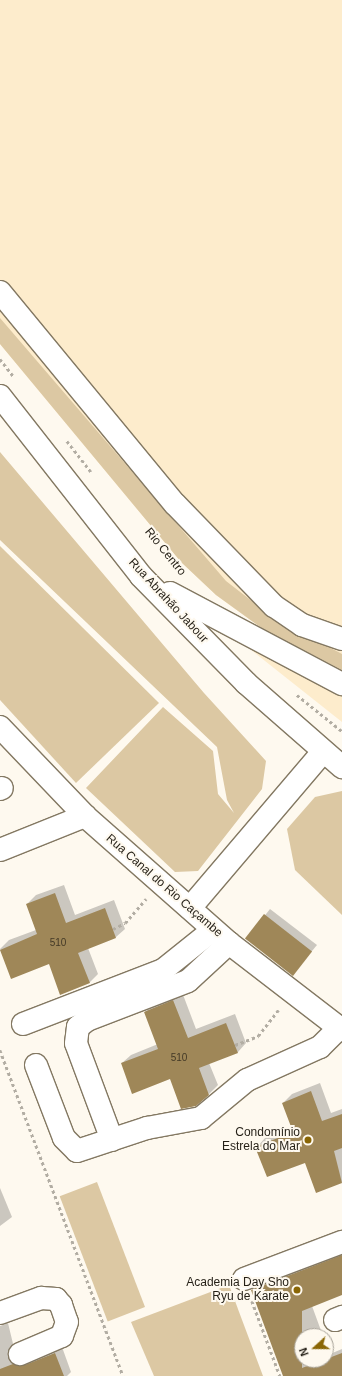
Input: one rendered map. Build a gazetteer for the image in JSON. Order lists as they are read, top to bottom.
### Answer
{
  "streets": {
    "street": ["Rua Abrahão Jabour", "Rua Canal do Rio Caçambe"]
  },
  "places": ["Condomínio Estrela do Mar", "Academia Day Sho Ryu de Karate"],
  "house_numbers": ["510", "510"],
  "north": "left"
}
